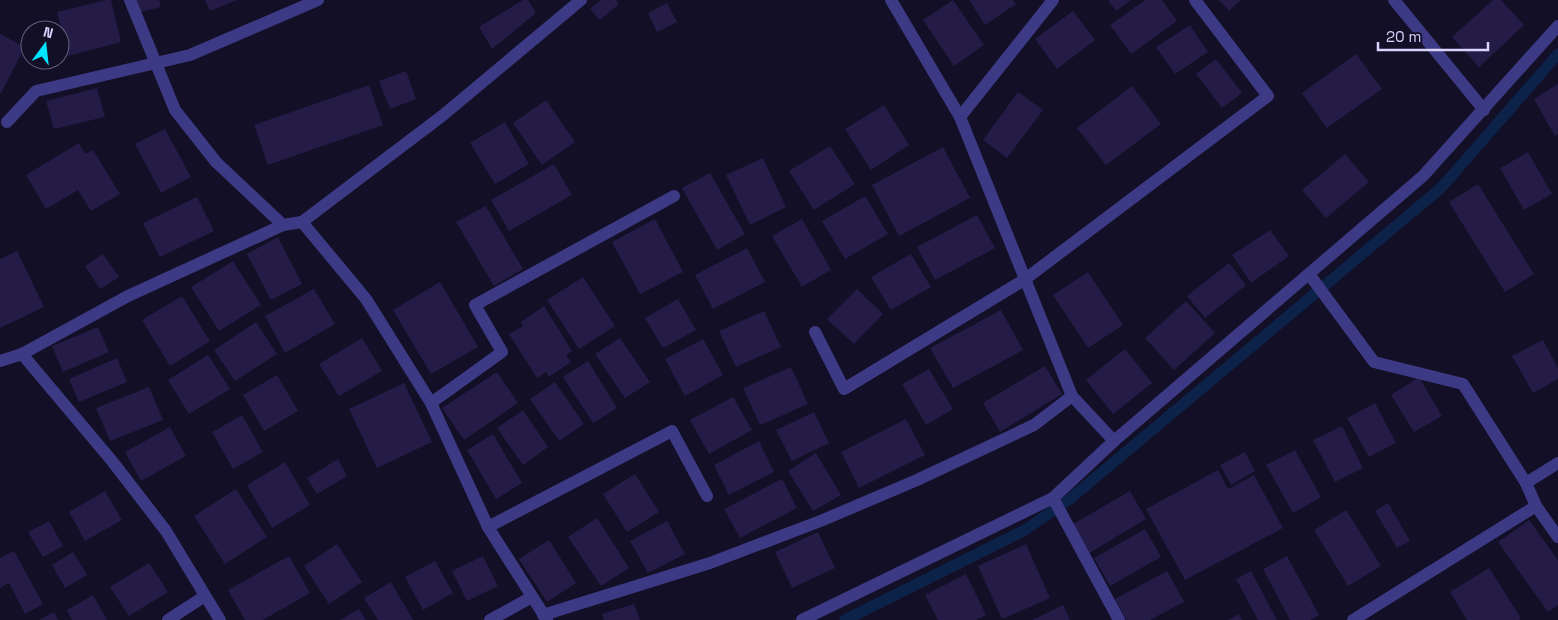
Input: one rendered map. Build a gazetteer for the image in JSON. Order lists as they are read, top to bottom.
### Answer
{
  "scale_bar": "20 m",
  "north": "top"
}
